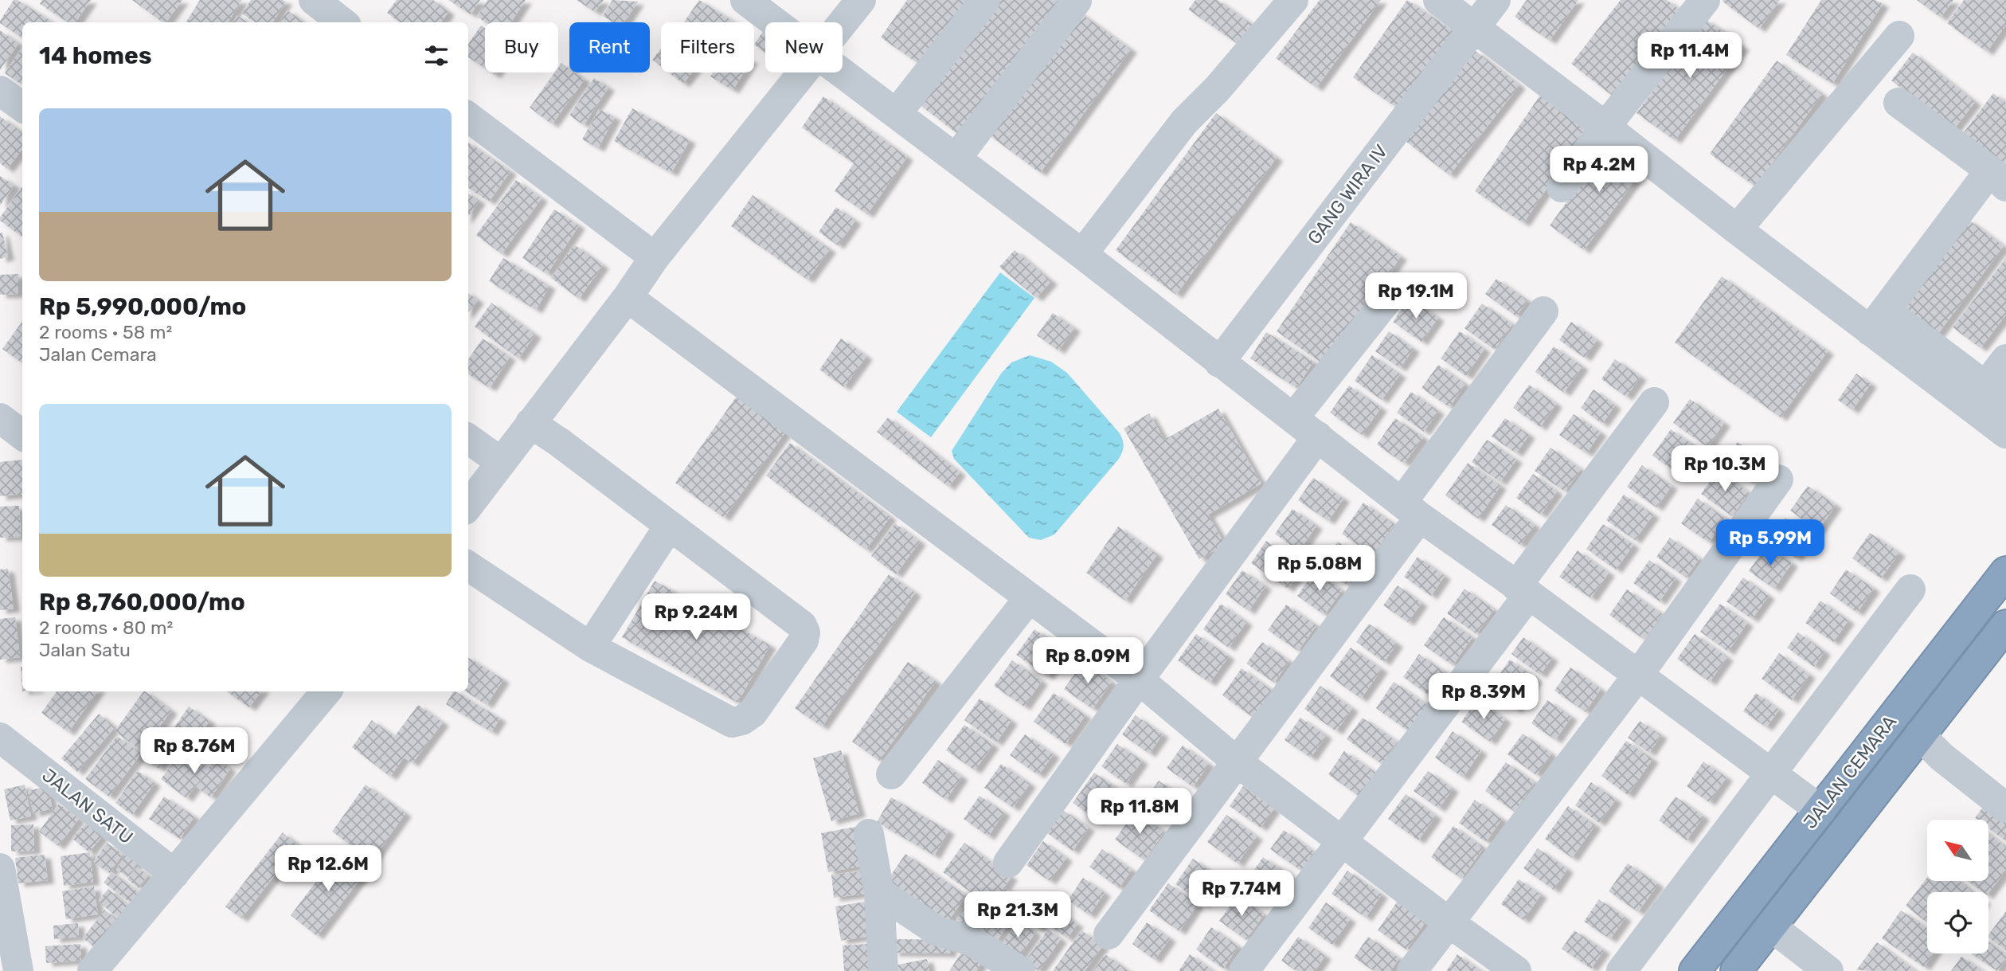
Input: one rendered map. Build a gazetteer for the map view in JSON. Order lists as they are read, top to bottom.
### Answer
{
  "streets": {
    "highway": ["JALAN CEMARA"],
    "street": ["GANG WIRA IV", "JALAN SATU"]
  },
  "north": "top left",
  "page": {
    "chip": [
      "Buy",
      "Rent",
      "Filters",
      "New"
    ],
    "heading": "14 homes",
    "price": [
      "Rp 11.4M",
      "Rp 4.2M",
      "Rp 19.1M",
      "Rp 10.3M",
      "Rp 5.99M",
      "Rp 5.08M",
      "Rp 9.24M",
      "Rp 8.09M",
      "Rp 8.39M",
      "Rp 8.76M",
      "Rp 11.8M",
      "Rp 12.6M",
      "Rp 7.74M",
      "Rp 21.3M"
    ],
    "list": [
      {
        "name": "Rp 5,990,000/mo",
        "note": "2 rooms · 58 m² · Jalan Cemara"
      },
      {
        "name": "Rp 8,760,000/mo",
        "note": "2 rooms · 80 m² · Jalan Satu"
      }
    ]
  }
}
